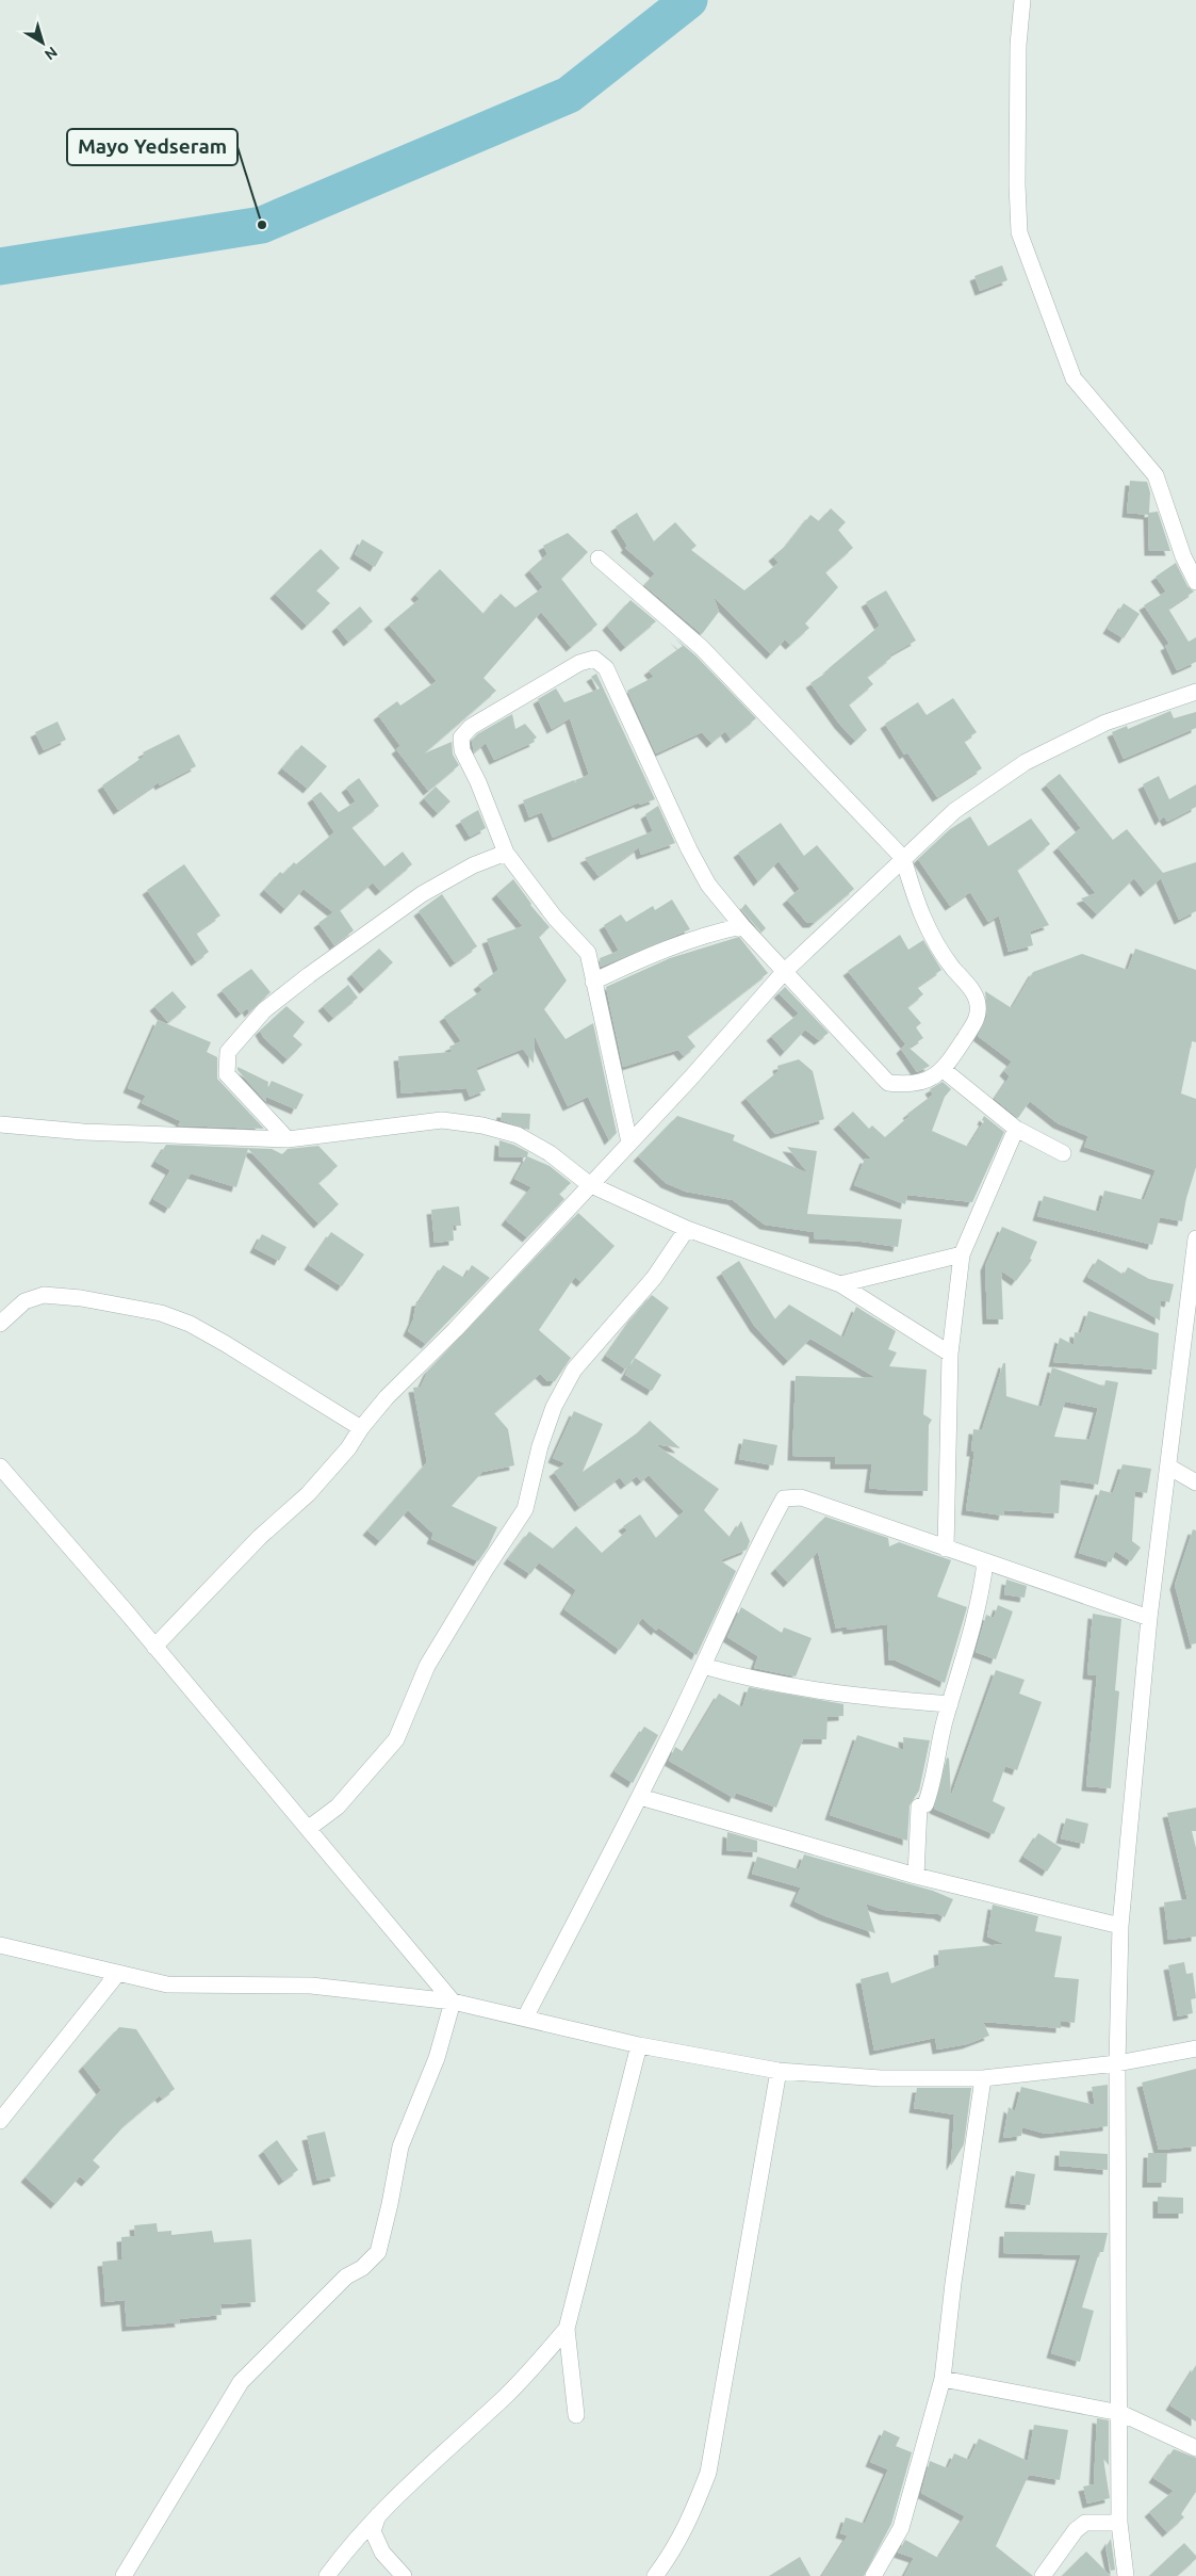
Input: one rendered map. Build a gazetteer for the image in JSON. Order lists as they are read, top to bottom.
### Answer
{
  "places": ["Mayo Yedseram"],
  "north": "bottom right"
}
